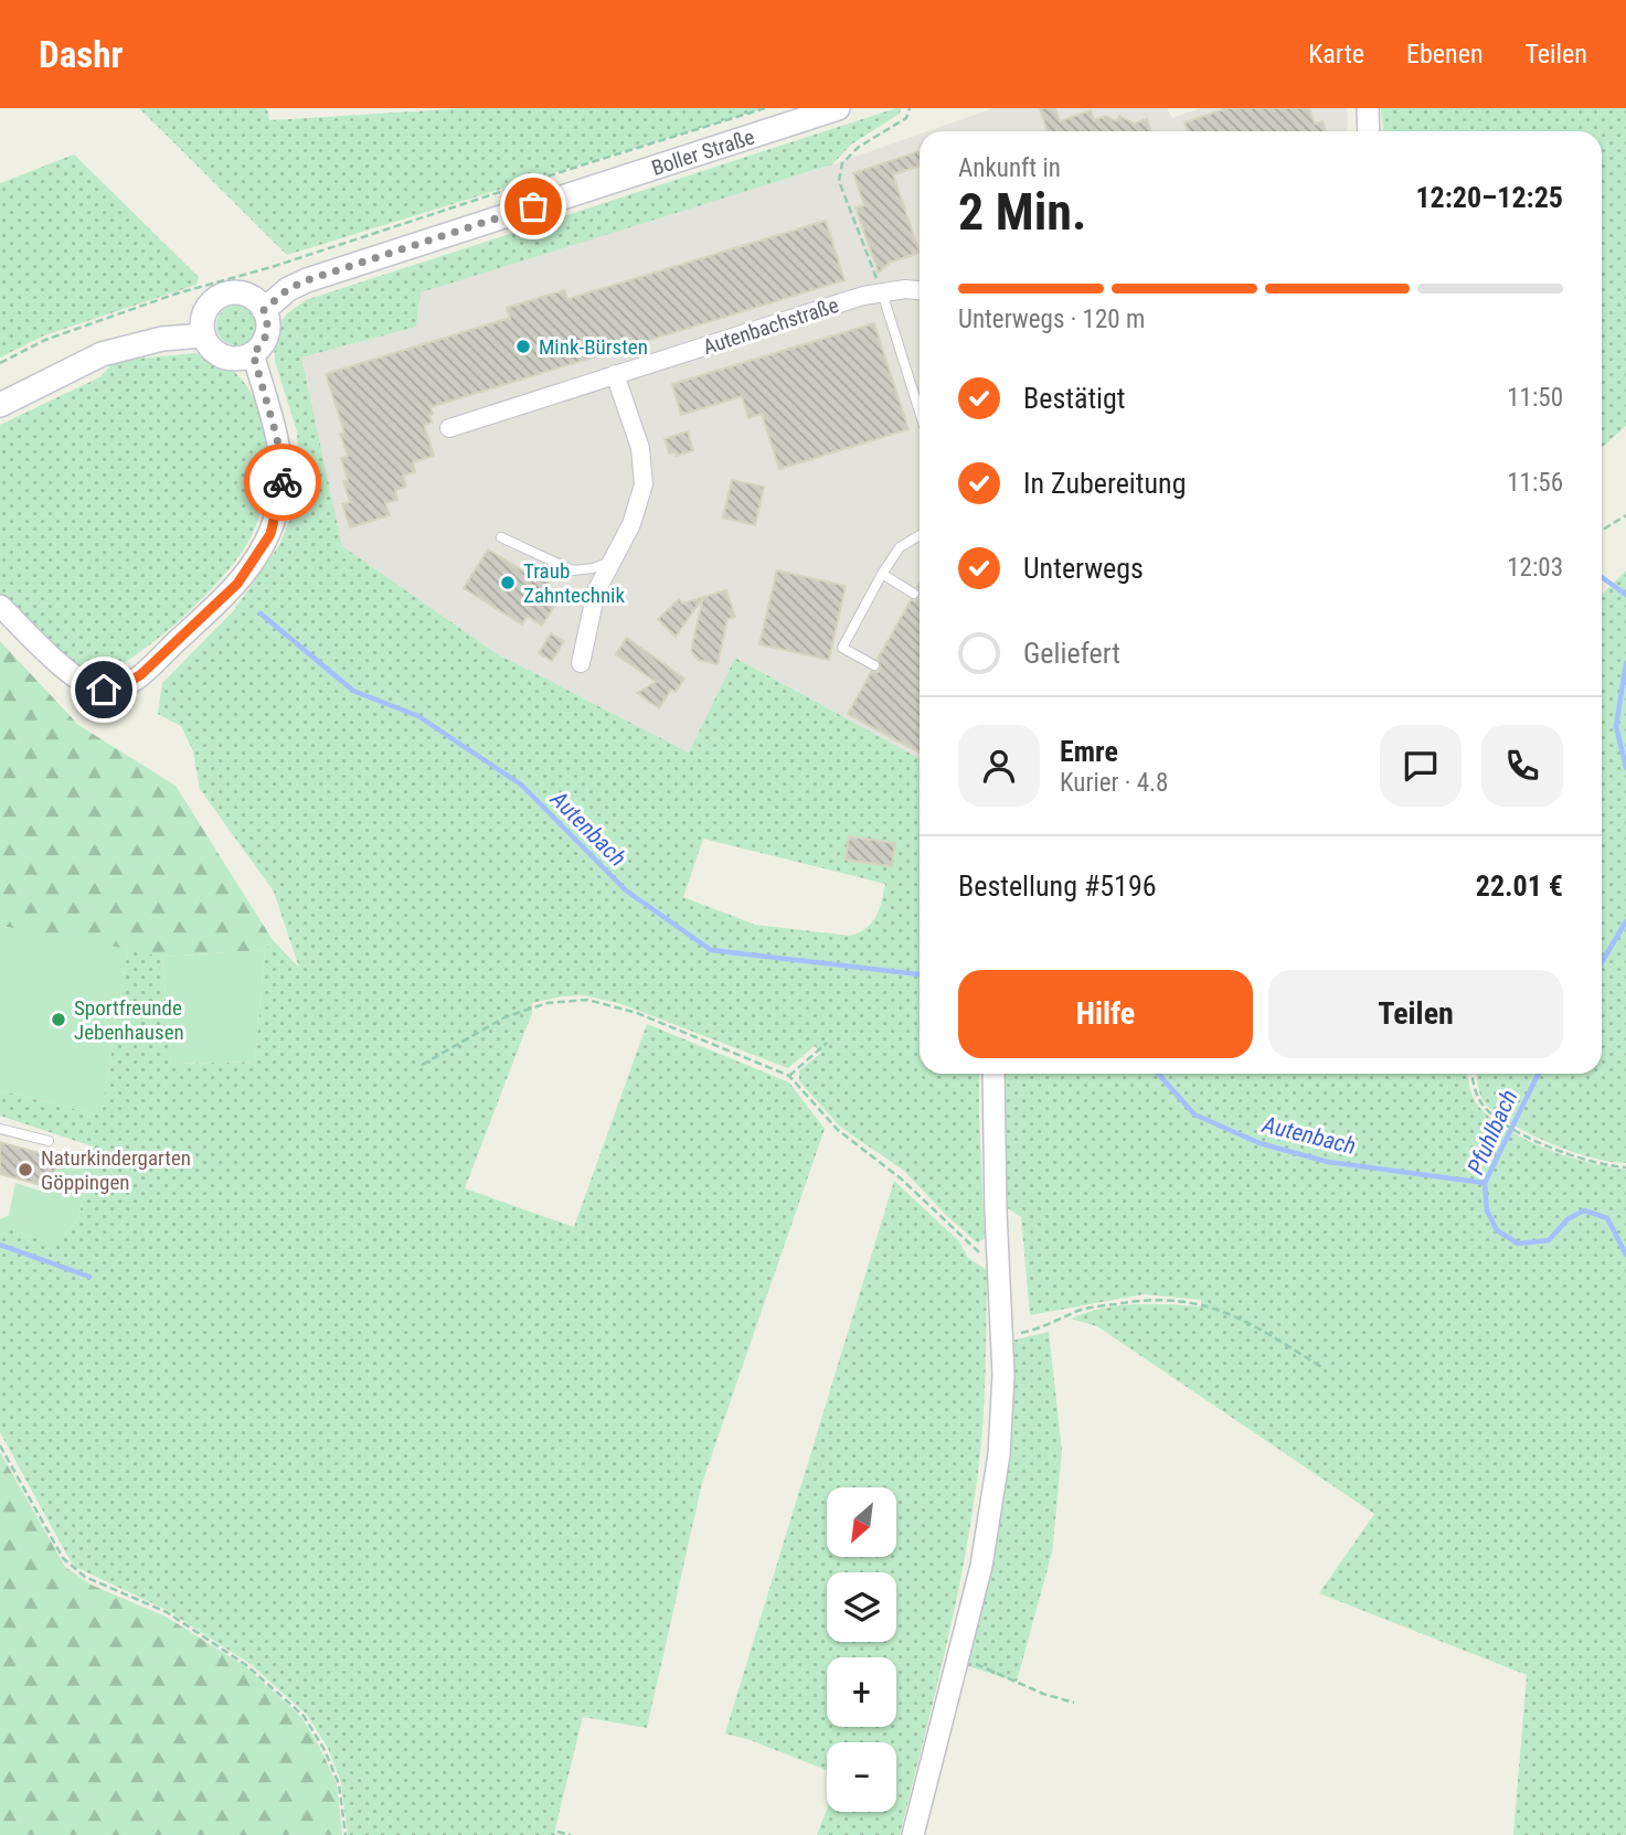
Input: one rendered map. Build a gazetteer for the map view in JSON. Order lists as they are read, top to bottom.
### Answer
{
  "streets": {
    "main road": ["Boller Straße"],
    "street": ["Autenbachstraße"]
  },
  "water": ["Autenbach", "Pfuhlbach"],
  "places": [
    "Mink-Bürsten",
    "Traub Zahntechnik",
    "Sportfreunde Jebenhausen",
    "Naturkindergarten Göppingen"
  ],
  "north": "bottom left",
  "page": {
    "header": "Dashr",
    "nav": ["Karte", "Ebenen", "Teilen"],
    "heading": ["2 Min.", "Ankunft in", "12:20–12:25"],
    "panel": [
      "Emre",
      "Kurier · 4.8",
      "Bestellung #5196",
      "22.01 €"
    ],
    "bar": "Unterwegs · 120 m",
    "list": [
      ["Bestätigt", "11:50"],
      ["In Zubereitung", "11:56"],
      ["Unterwegs", "12:03"],
      "Geliefert"
    ],
    "buttons": ["Hilfe", "Teilen"],
    "map_buttons": ["+", "−"]
  }
}
